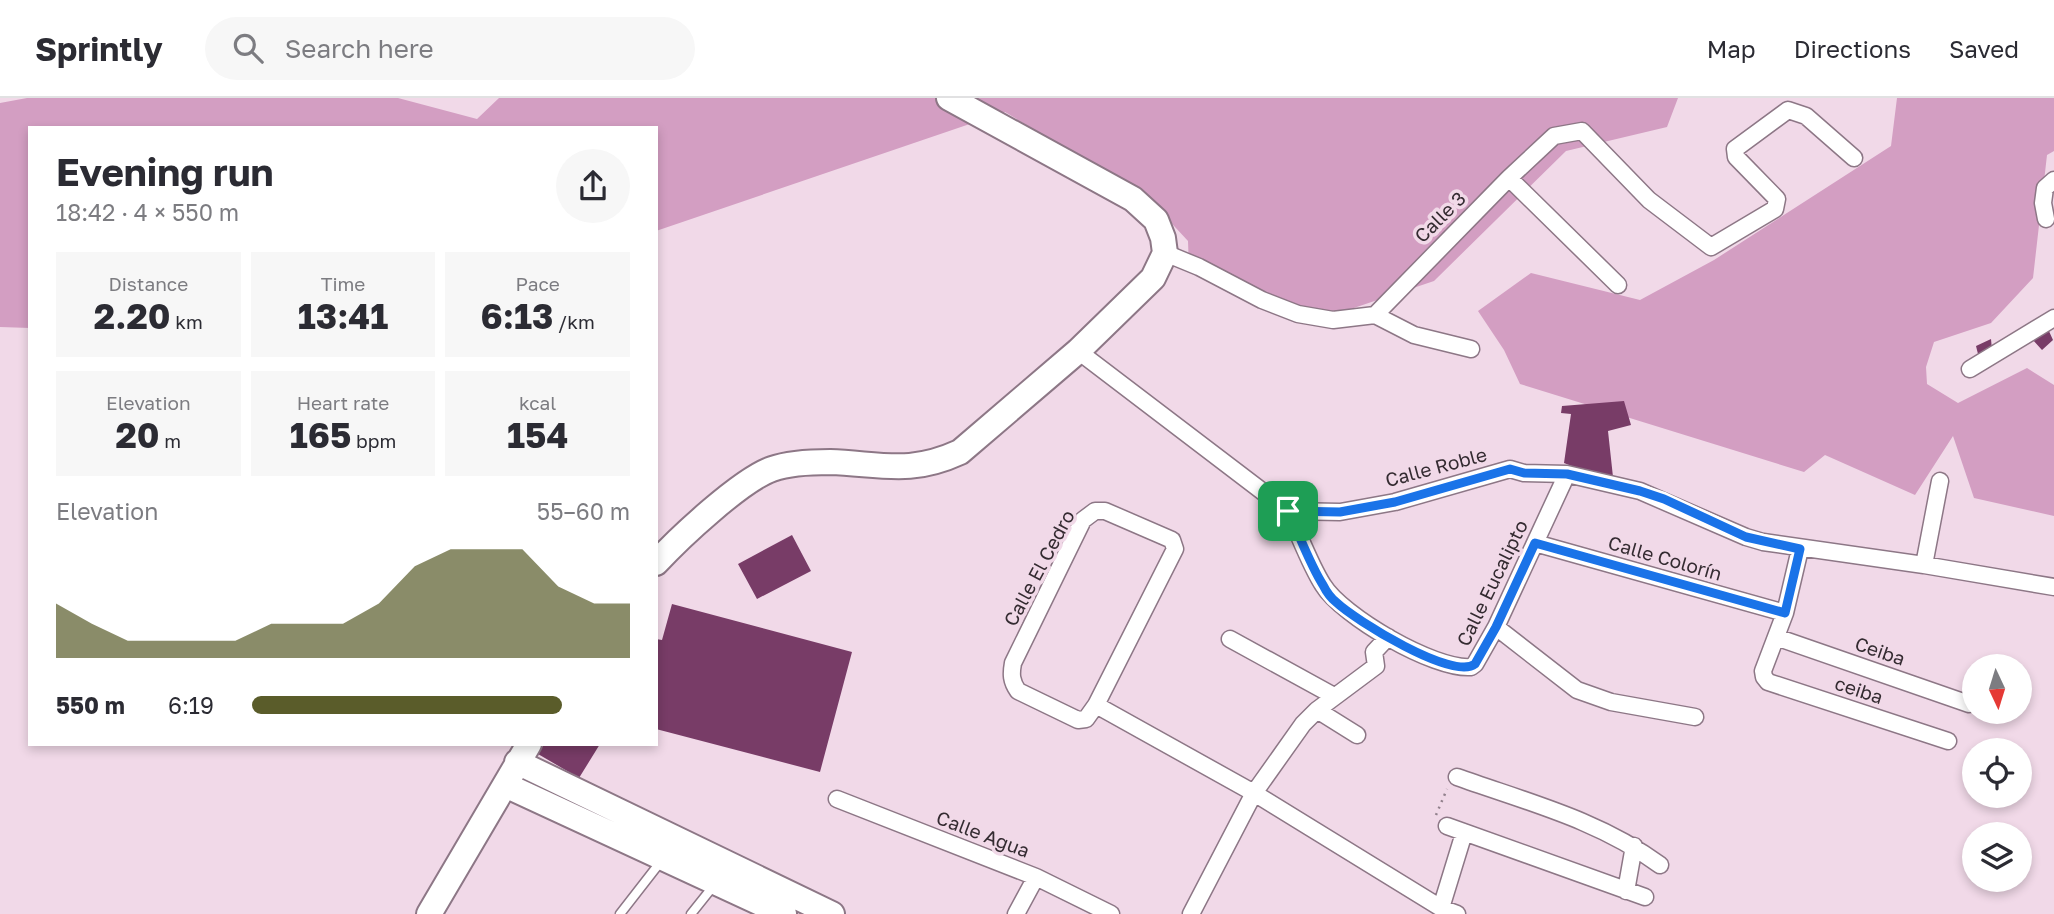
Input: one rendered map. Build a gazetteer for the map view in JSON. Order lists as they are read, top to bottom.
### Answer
{
  "streets": {
    "street": [
      "Calle 3",
      "Calle Roble",
      "Calle Colorín",
      "Calle El Cedro",
      "Calle Eucalipto",
      "Ceiba",
      "ceiba",
      "Calle Agua"
    ]
  },
  "crossings": [
    ["Calle Roble", "Calle Eucalipto"],
    ["Calle Colorín", "Calle Eucalipto"],
    ["Ceiba", "ceiba"]
  ],
  "north": "bottom",
  "page": {
    "header": "Sprintly",
    "search": "Search here",
    "nav": ["Map", "Directions", "Saved"],
    "heading": ["Evening run", "18:42 · 4 × 550 m"],
    "stats": [
      ["Distance", "2.20 km"],
      ["Time", "13:41"],
      ["Pace", "6:13 /km"],
      ["Elevation", "20 m"],
      ["Heart rate", "165 bpm"],
      ["kcal", "154"]
    ],
    "chart": ["Elevation", "55–60 m"],
    "list": [
      {
        "name": "550 m",
        "note": "6:19"
      }
    ]
  }
}
